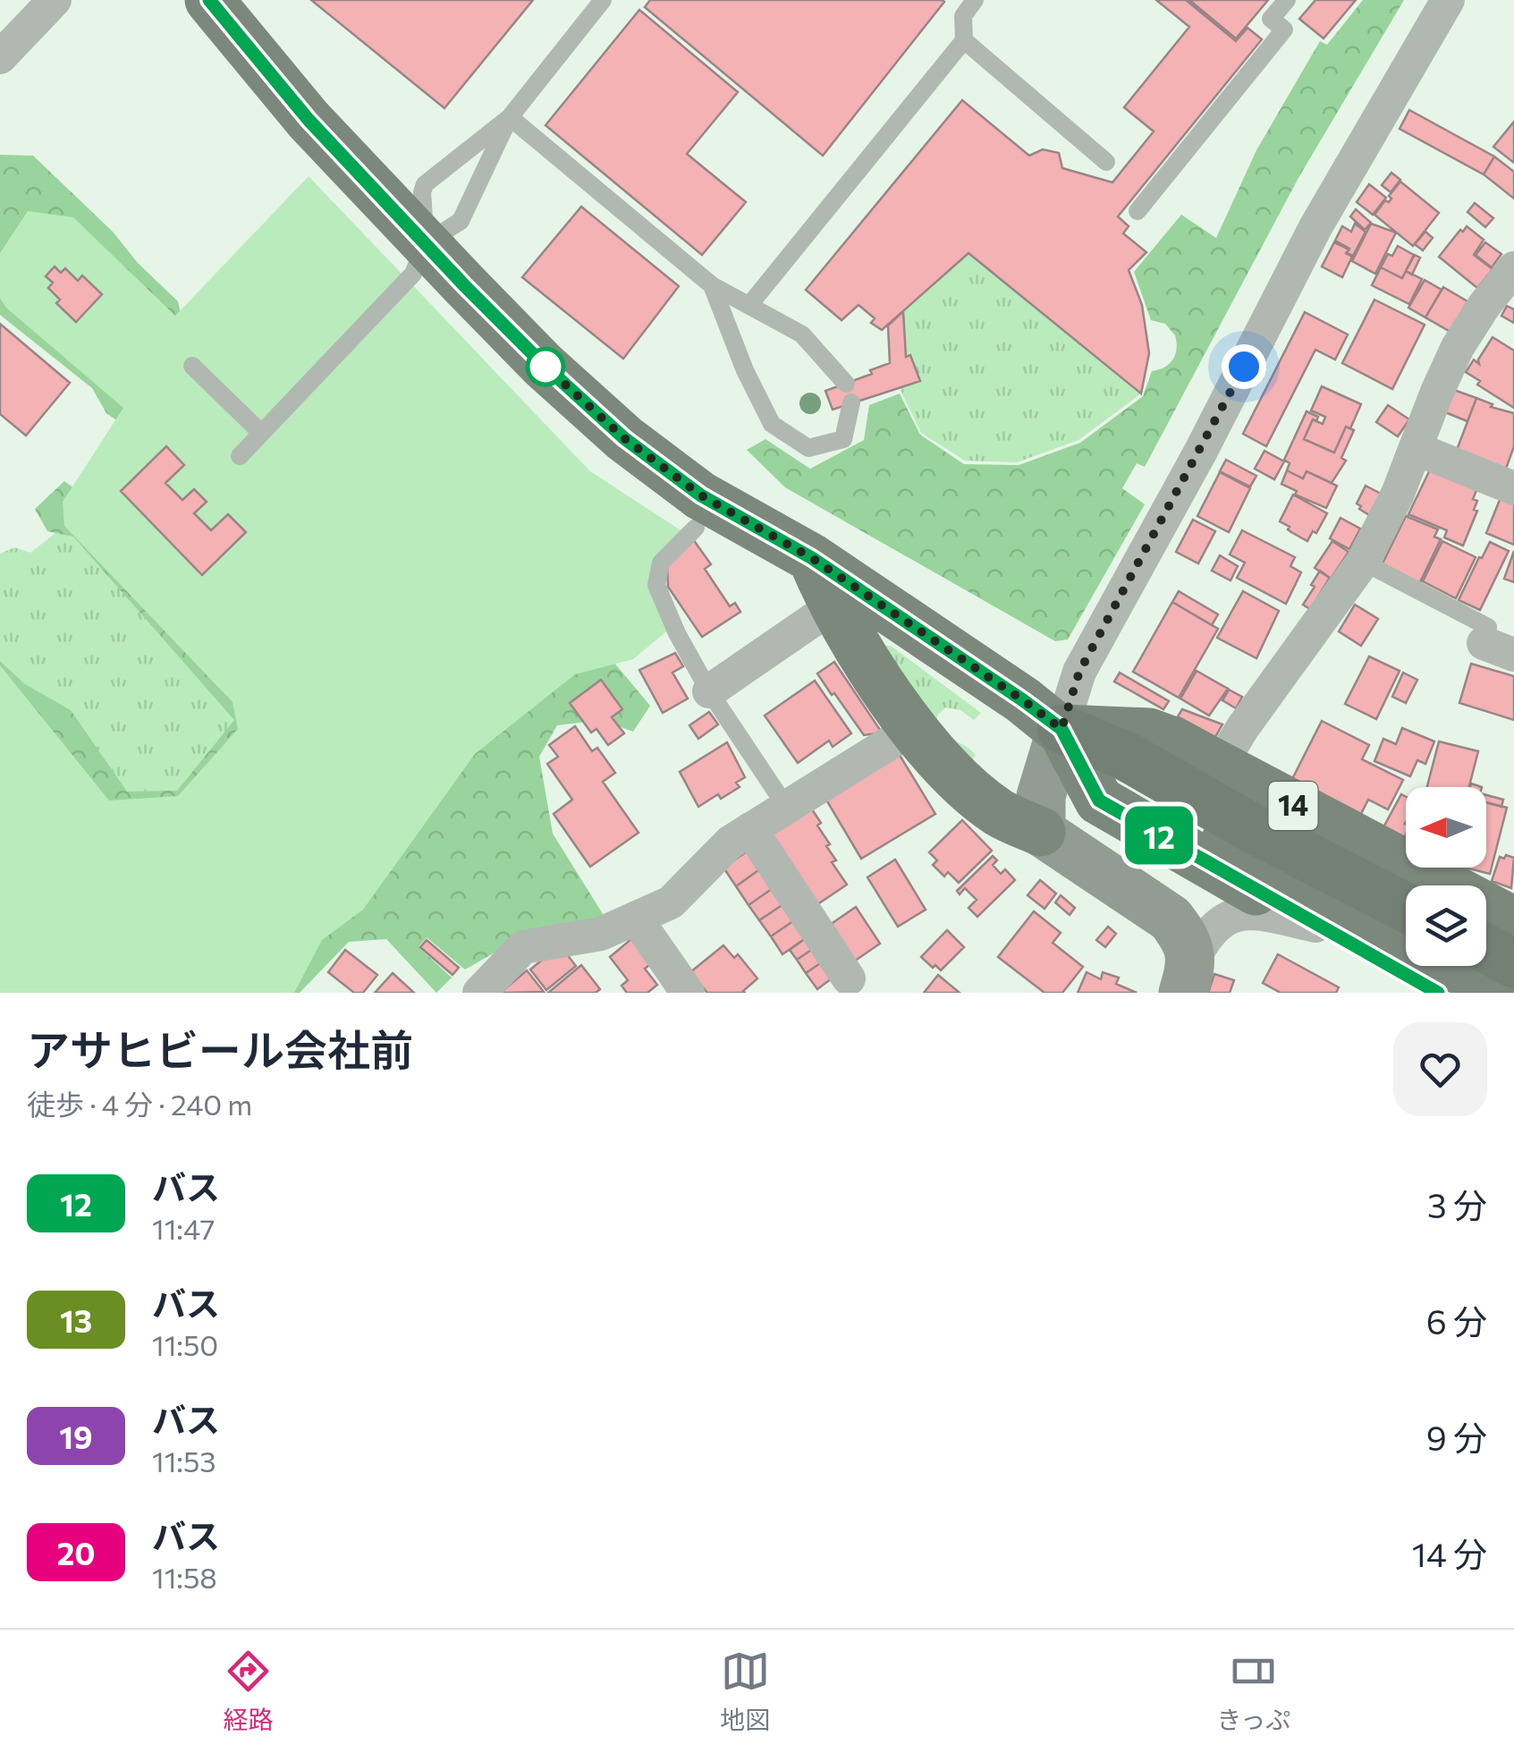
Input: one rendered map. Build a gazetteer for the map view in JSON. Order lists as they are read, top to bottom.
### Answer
{
  "streets": {
    "main road": ["14"]
  },
  "lines": ["bus line 12"],
  "north": "left",
  "page": {
    "on_map": "12",
    "heading": ["アサヒビール会社前", "徒歩 · 4 分 · 240 m"],
    "list": [
      {
        "mark": "12",
        "name": "バス",
        "note": "11:47",
        "value": "3 分"
      },
      {
        "mark": "13",
        "name": "バス",
        "note": "11:50",
        "value": "6 分"
      },
      {
        "mark": "19",
        "name": "バス",
        "note": "11:53",
        "value": "9 分"
      },
      {
        "mark": "20",
        "name": "バス",
        "note": "11:58",
        "value": "14 分"
      }
    ],
    "tabs": ["経路", "地図", "きっぷ"]
  }
}
